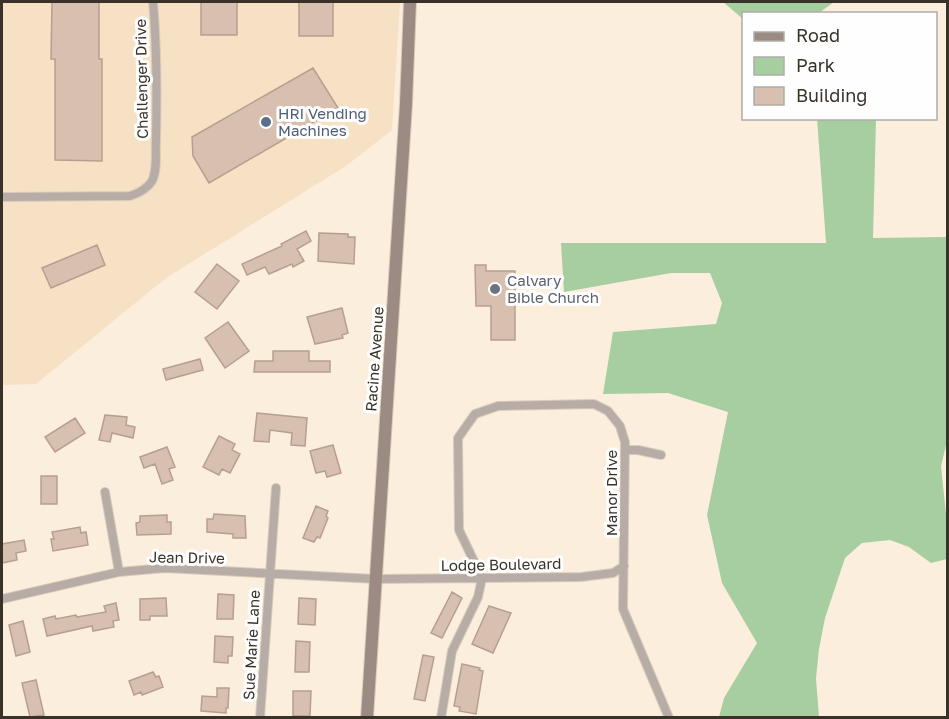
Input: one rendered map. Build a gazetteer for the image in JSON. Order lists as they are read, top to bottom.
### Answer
{
  "streets": {
    "main road": ["Racine Avenue"],
    "street": [
      "Challenger Drive",
      "Manor Drive",
      "Jean Drive",
      "Lodge Boulevard",
      "Sue Marie Lane"
    ]
  },
  "crossings": [
    ["Racine Avenue", "Jean Drive"],
    ["Racine Avenue", "Lodge Boulevard"],
    ["Manor Drive", "Lodge Boulevard"],
    ["Jean Drive", "Lodge Boulevard"],
    ["Jean Drive", "Sue Marie Lane"]
  ],
  "places": ["HRI Vending Machines", "Calvary Bible Church"],
  "legend": ["Road", "Park", "Building"]
}
